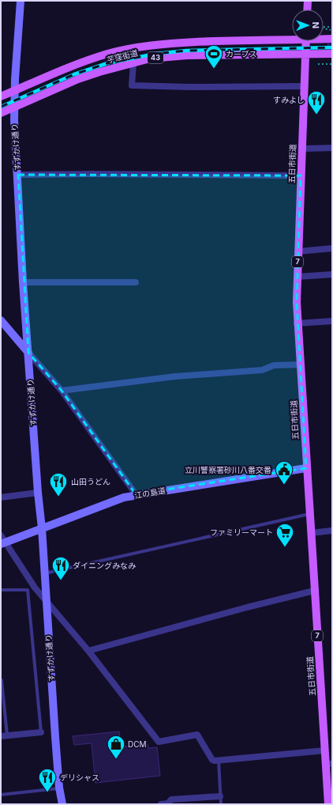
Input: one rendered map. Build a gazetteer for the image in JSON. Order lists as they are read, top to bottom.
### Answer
{
  "streets": {
    "main road": [
      "芋窪街道",
      "43",
      "五日市街道",
      "7"
    ],
    "street": ["すずかけ通り", "江の島道"]
  },
  "crossings": [
    ["芋窪街道", "すずかけ通り"],
    ["芋窪街道", "五日市街道"],
    ["すずかけ通り", "江の島道"],
    ["五日市街道", "江の島道"]
  ],
  "places": {
    "sports": ["カーブス"],
    "restaurant": [
      "すみよし",
      "山田うどん",
      "ダイニングみなみ",
      "デリシャス"
    ],
    "public building": ["立川警察署砂川八番交番"],
    "supermarket": ["ファミリーマート"],
    "shop": ["DCM"]
  },
  "north": "right"
}
